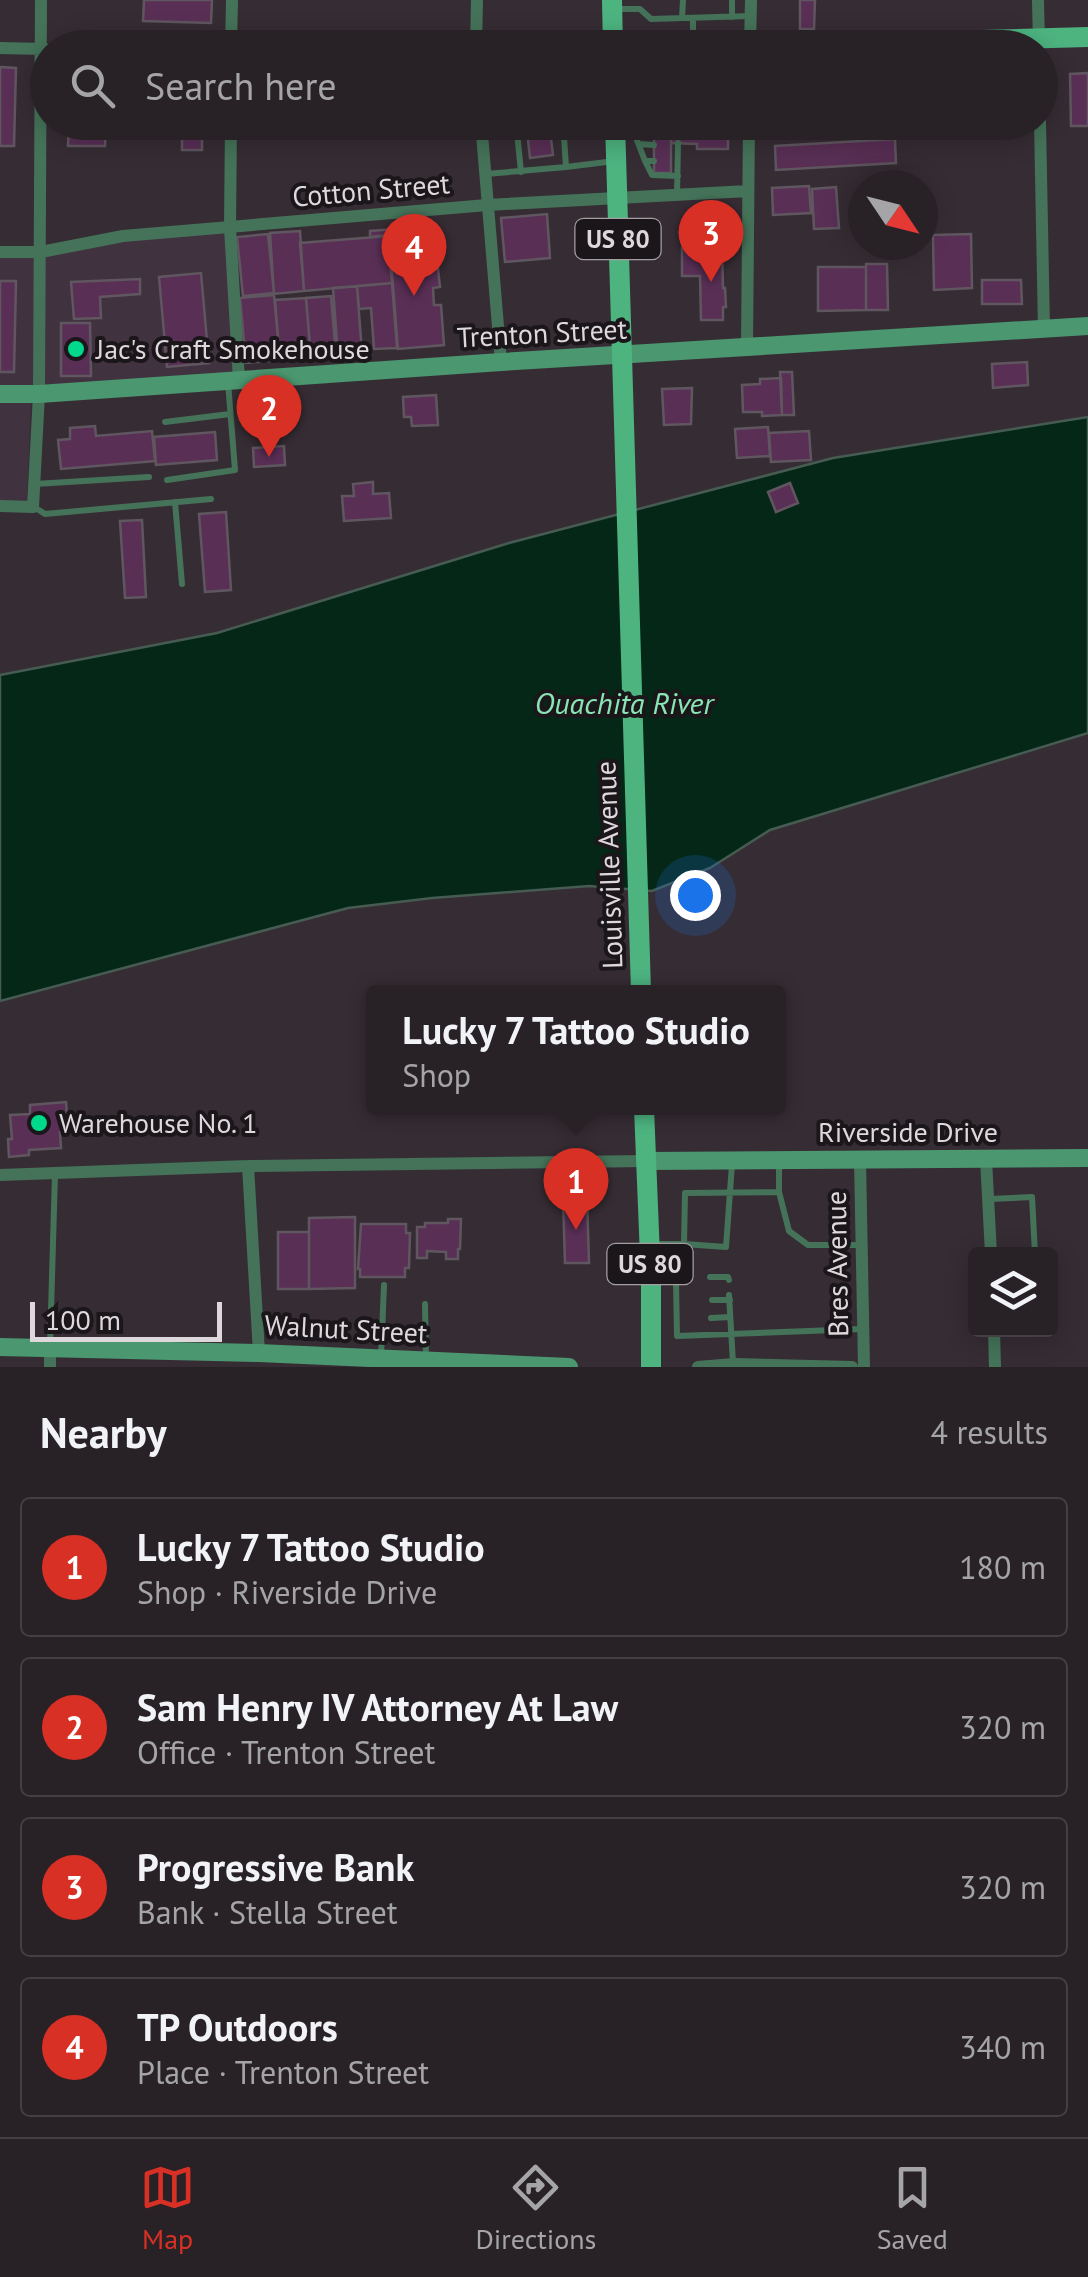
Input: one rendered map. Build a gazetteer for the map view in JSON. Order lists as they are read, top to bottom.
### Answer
{
  "streets": {
    "main road": ["US 80", "Louisville Avenue"],
    "street": [
      "Cotton Street",
      "Trenton Street",
      "Riverside Drive",
      "Bres Avenue",
      "Walnut Street"
    ]
  },
  "crossings": [
    ["Cotton Street", "US 80"],
    ["US 80", "Trenton Street"],
    ["US 80", "Louisville Avenue"],
    ["US 80", "Riverside Drive"],
    ["Trenton Street", "Louisville Avenue"],
    ["Riverside Drive", "Bres Avenue"]
  ],
  "water": ["Ouachita River"],
  "places": ["Jac's Craft Smokehouse", "Warehouse No. 1"],
  "scale_bar": "100 m",
  "north": "bottom right",
  "page": {
    "search": "Search here",
    "pins": [
      "3",
      "4",
      "2",
      "1"
    ],
    "popup": ["Lucky 7 Tattoo Studio", "Shop"],
    "scale": "100 m",
    "heading": ["Nearby", "4 results"],
    "list": [
      {
        "mark": "1",
        "name": "Lucky 7 Tattoo Studio",
        "note": "Shop · Riverside Drive",
        "value": "180 m"
      },
      {
        "mark": "2",
        "name": "Sam Henry IV Attorney At Law",
        "note": "Office · Trenton Street",
        "value": "320 m"
      },
      {
        "mark": "3",
        "name": "Progressive Bank",
        "note": "Bank · Stella Street",
        "value": "320 m"
      },
      {
        "mark": "4",
        "name": "TP Outdoors",
        "note": "Place · Trenton Street",
        "value": "340 m"
      }
    ],
    "nav": ["Map", "Directions", "Saved"]
  }
}
